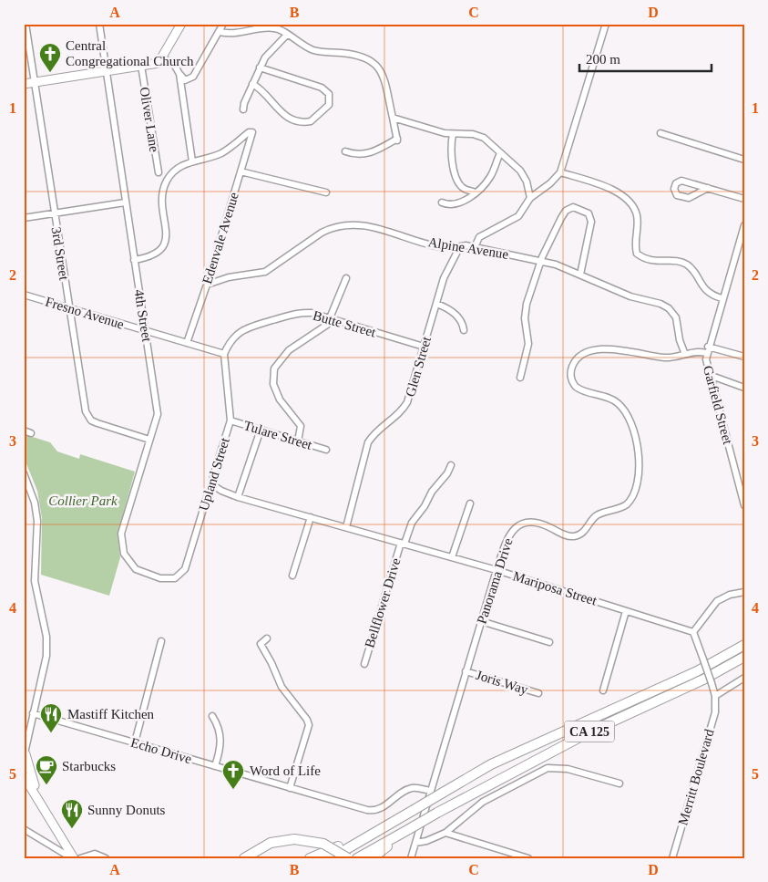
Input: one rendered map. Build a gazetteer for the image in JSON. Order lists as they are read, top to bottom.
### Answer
{
  "streets": {
    "highway": ["CA 125"],
    "street": [
      "Oliver Lane",
      "Edenvale Avenue",
      "Alpine Avenue",
      "3rd Street",
      "Fresno Avenue",
      "4th Street",
      "Butte Street",
      "Glen Street",
      "Garfield Street",
      "Tulare Street",
      "Upland Street",
      "Panorama Drive",
      "Mariposa Street",
      "Bellflower Drive",
      "Joris Way",
      "Echo Drive",
      "Merritt Boulevard"
    ]
  },
  "crossings": [
    ["Edenvale Avenue", "Alpine Avenue"],
    ["Edenvale Avenue", "Fresno Avenue"],
    ["Alpine Avenue", "Glen Street"],
    ["Alpine Avenue", "Panorama Drive"],
    ["3rd Street", "Fresno Avenue"],
    ["3rd Street", "4th Street"],
    ["Fresno Avenue", "4th Street"],
    ["Fresno Avenue", "Butte Street"],
    ["Fresno Avenue", "Upland Street"],
    ["4th Street", "Upland Street"],
    ["Butte Street", "Glen Street"],
    ["Butte Street", "Upland Street"],
    ["Glen Street", "Mariposa Street"],
    ["Tulare Street", "Upland Street"],
    ["Upland Street", "Mariposa Street"],
    ["Panorama Drive", "Mariposa Street"],
    ["Panorama Drive", "Joris Way"],
    ["Panorama Drive", "Echo Drive"],
    ["Mariposa Street", "Bellflower Drive"]
  ],
  "parks": ["Collier Park"],
  "places": {
    "church": ["Central Congregational Church", "Word of Life"],
    "restaurant": ["Mastiff Kitchen", "Sunny Donuts"],
    "cafe": ["Starbucks"]
  },
  "scale_bar": "200 m",
  "grid": {
    "columns": [
      "A",
      "B",
      "C",
      "D"
    ],
    "rows": [
      "1",
      "2",
      "3",
      "4",
      "5"
    ]
  }
}
